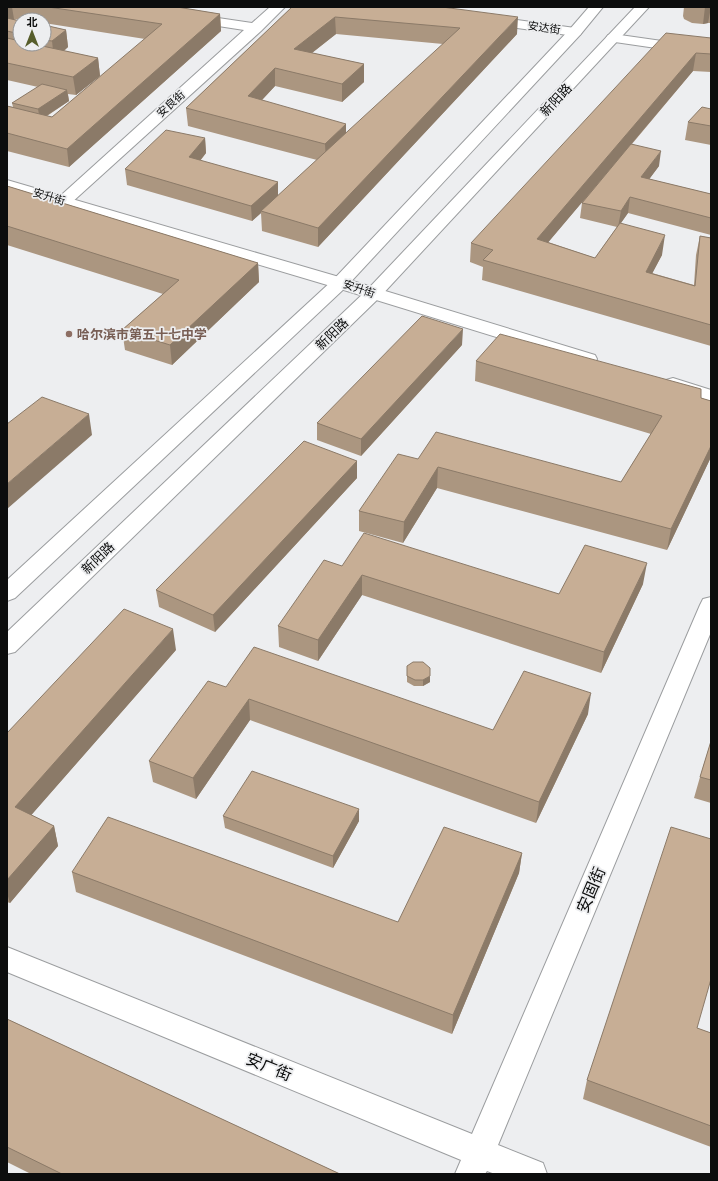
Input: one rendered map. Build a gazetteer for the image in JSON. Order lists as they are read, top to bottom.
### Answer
{
  "streets": {
    "main road": [
      "安达街",
      "新阳路",
      "安良街",
      "安升街",
      "安固街",
      "安广街"
    ]
  },
  "crossings": [
    ["新阳路", "安升街"],
    ["安良街", "安升街"],
    ["安固街", "安广街"]
  ],
  "places": ["哈尔滨市第五十七中学"],
  "north": "top"
}
